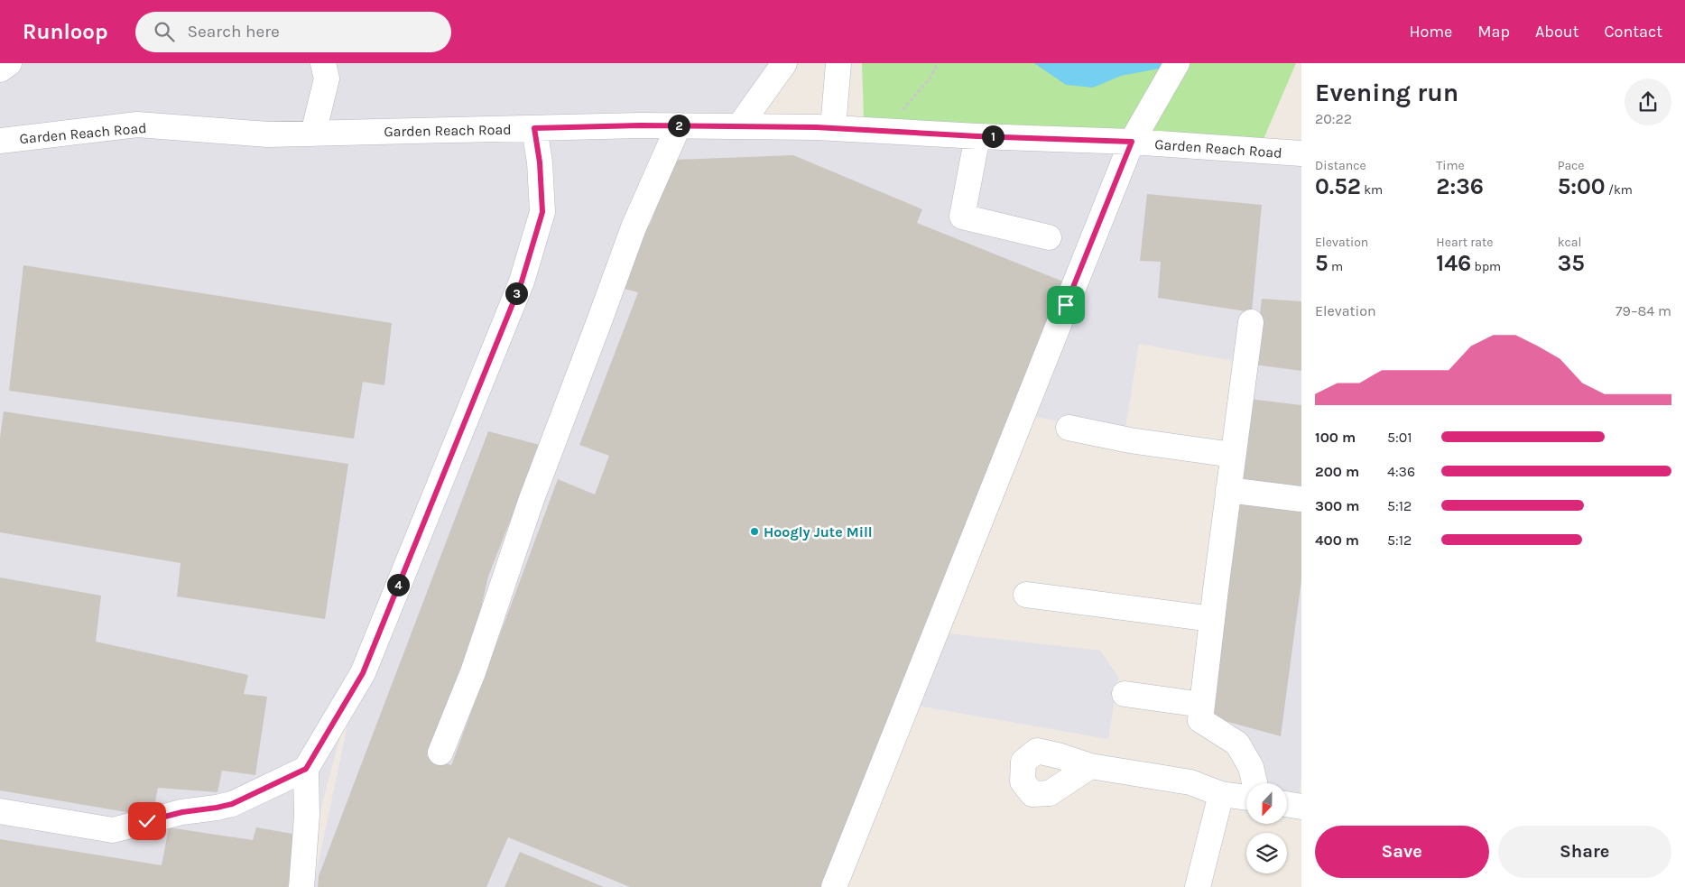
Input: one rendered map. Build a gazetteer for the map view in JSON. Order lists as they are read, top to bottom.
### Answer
{
  "streets": {
    "street": ["Garden Reach Road"]
  },
  "places": ["Hoogly Jute Mill"],
  "north": "bottom",
  "page": {
    "header": "Runloop",
    "search": "Search here",
    "nav": [
      "Home",
      "Map",
      "About",
      "Contact"
    ],
    "heading": ["Evening run", "20:22"],
    "pins": [
      "2",
      "1",
      "3",
      "4"
    ],
    "stats": [
      ["Distance", "0.52 km"],
      ["Time", "2:36"],
      ["Pace", "5:00 /km"],
      ["Elevation", "5 m"],
      ["Heart rate", "146 bpm"],
      ["kcal", "35"]
    ],
    "chart": ["Elevation", "79–84 m"],
    "list": [
      {
        "name": "100 m",
        "note": "5:01"
      },
      {
        "name": "200 m",
        "note": "4:36"
      },
      {
        "name": "300 m",
        "note": "5:12"
      },
      {
        "name": "400 m",
        "note": "5:12"
      }
    ],
    "buttons": ["Save", "Share"]
  }
}
